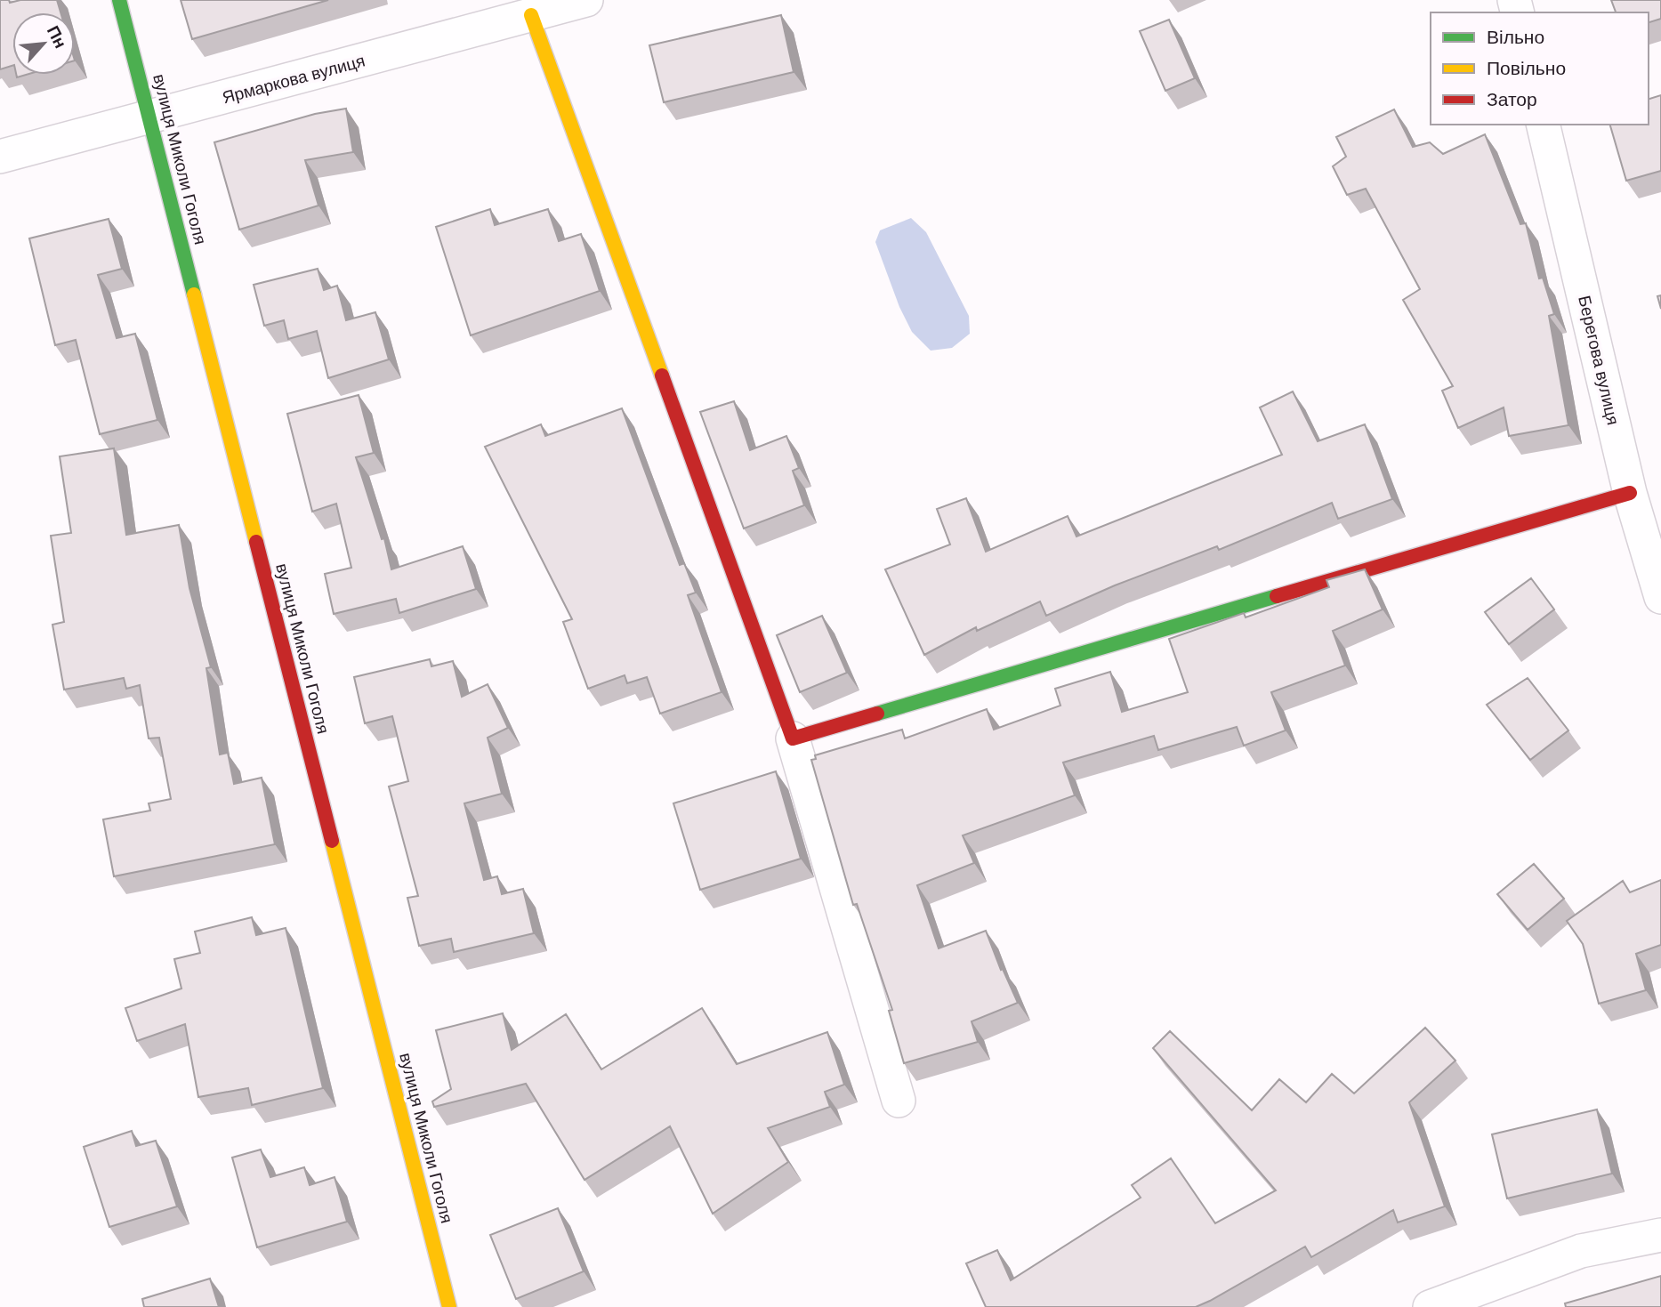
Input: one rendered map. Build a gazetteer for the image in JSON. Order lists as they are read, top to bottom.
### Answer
{
  "streets": {
    "street": ["Ярмаркова вулиця", "вулиця Миколи Гоголя", "Берегова вулиця"]
  },
  "crossings": [
    ["Ярмаркова вулиця", "вулиця Миколи Гоголя"]
  ],
  "legend": ["Вільно", "Повільно", "Затор"],
  "north": "top right"
}
